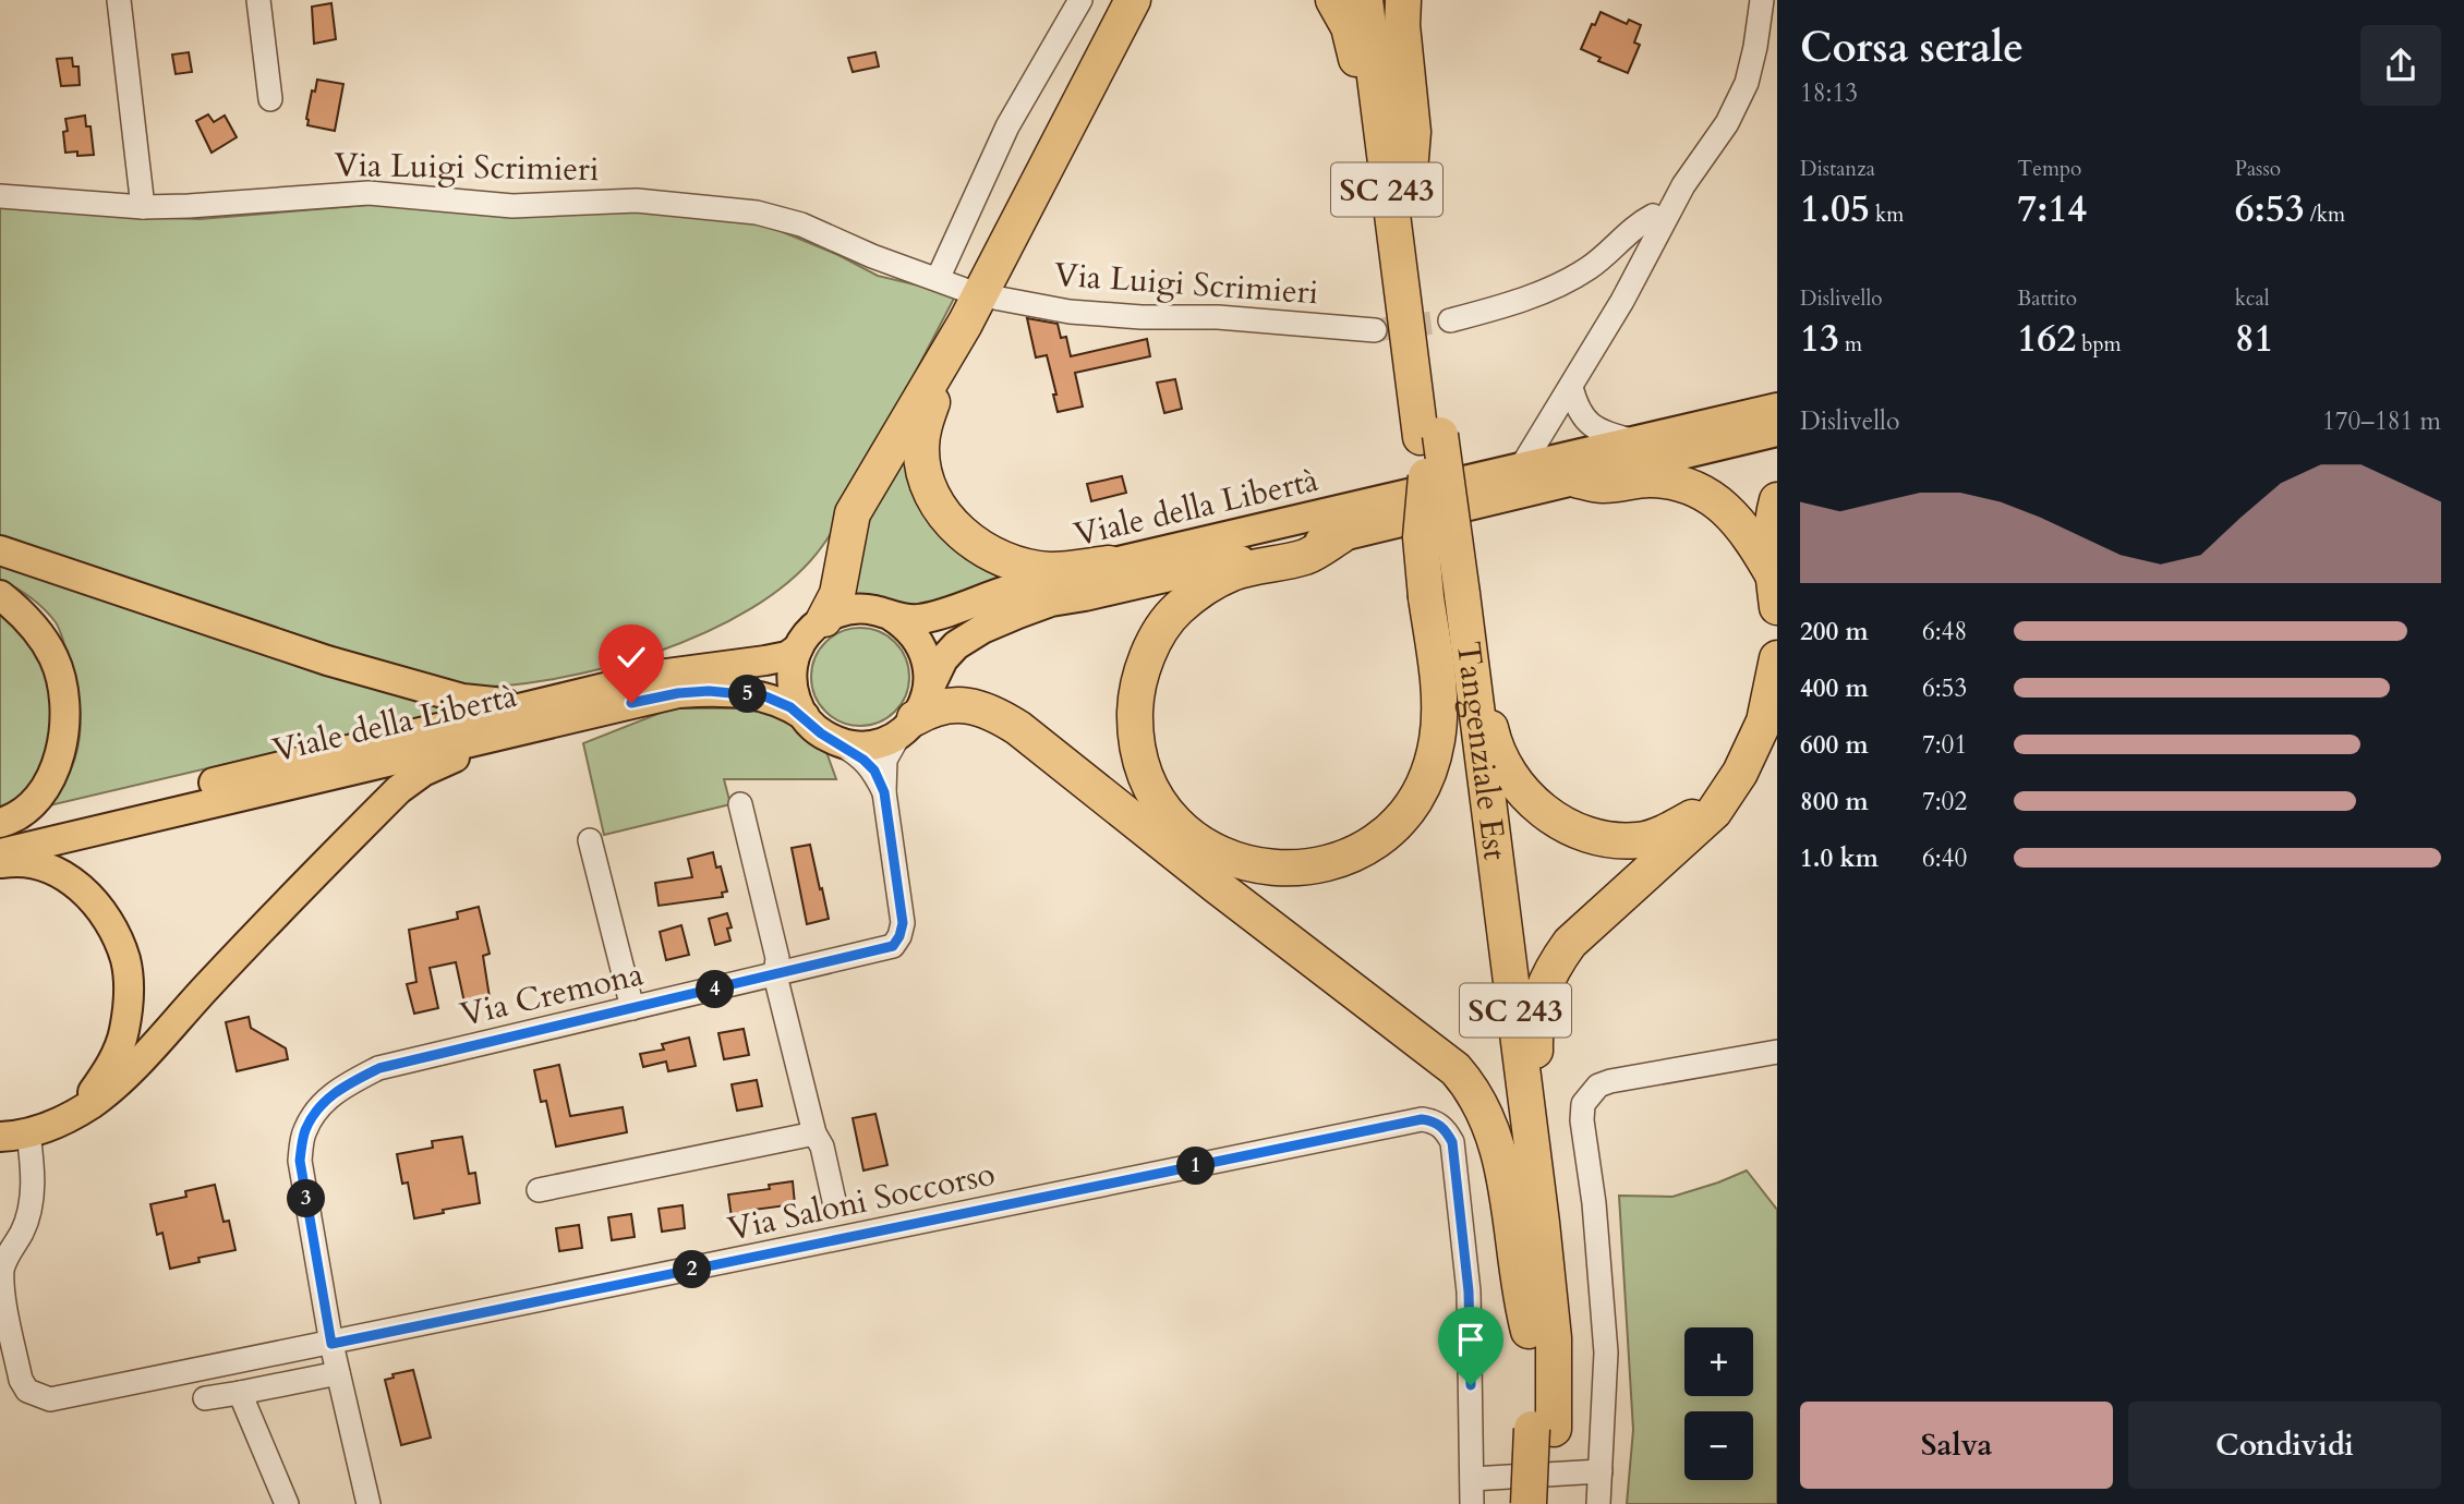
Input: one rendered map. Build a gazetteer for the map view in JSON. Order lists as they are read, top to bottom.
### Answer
{
  "streets": {
    "highway": ["SC 243", "Tangenziale Est"],
    "main road": ["Viale della Libertà"],
    "street": ["Via Luigi Scrimieri", "Via Cremona", "Via Saloni Soccorso"]
  },
  "crossings": [
    ["Viale della Libertà", "Via Cremona"],
    ["Via Cremona", "Via Saloni Soccorso"]
  ],
  "page": {
    "heading": ["Corsa serale", "18:13"],
    "stats": [
      ["Distanza", "1.05 km"],
      ["Tempo", "7:14"],
      ["Passo", "6:53 /km"],
      ["Dislivello", "13 m"],
      ["Battito", "162 bpm"],
      ["kcal", "81"]
    ],
    "chart": ["Dislivello", "170–181 m"],
    "list": [
      {
        "name": "200 m",
        "note": "6:48"
      },
      {
        "name": "400 m",
        "note": "6:53"
      },
      {
        "name": "600 m",
        "note": "7:01"
      },
      {
        "name": "800 m",
        "note": "7:02"
      },
      {
        "name": "1.0 km",
        "note": "6:40"
      }
    ],
    "pins": [
      "5",
      "4",
      "1",
      "3",
      "2"
    ],
    "map_buttons": ["+", "−"],
    "buttons": ["Salva", "Condividi"]
  }
}
